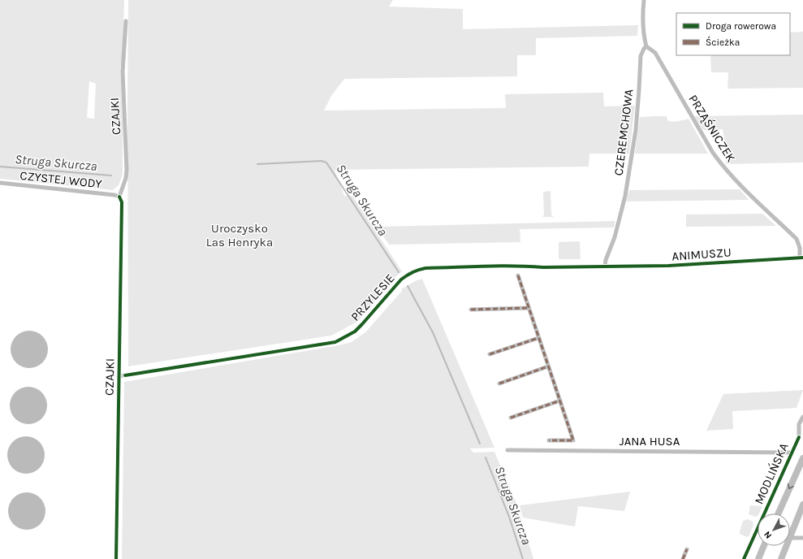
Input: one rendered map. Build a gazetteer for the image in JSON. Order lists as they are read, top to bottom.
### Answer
{
  "streets": {
    "main road": ["MODLIŃSKA"],
    "street": [
      "CZAJKI",
      "PRZĄŚNICZEK",
      "CZEREMCHOWA",
      "CZYSTEJ WODY",
      "ANIMUSZU",
      "PRZYLESIE",
      "JANA HUSA"
    ]
  },
  "crossings": [
    ["CZAJKI", "CZYSTEJ WODY"],
    ["CZAJKI", "PRZYLESIE"],
    ["PRZĄŚNICZEK", "CZEREMCHOWA"],
    ["PRZĄŚNICZEK", "ANIMUSZU"],
    ["CZEREMCHOWA", "ANIMUSZU"],
    ["CZEREMCHOWA", "PRZYLESIE"],
    ["ANIMUSZU", "PRZYLESIE"],
    ["JANA HUSA", "MODLIŃSKA"]
  ],
  "water": ["Struga Skurcza"],
  "parks": ["Uroczysko Las Henryka"],
  "legend": ["Droga rowerowa", "Ścieżka"],
  "north": "bottom left"
}
